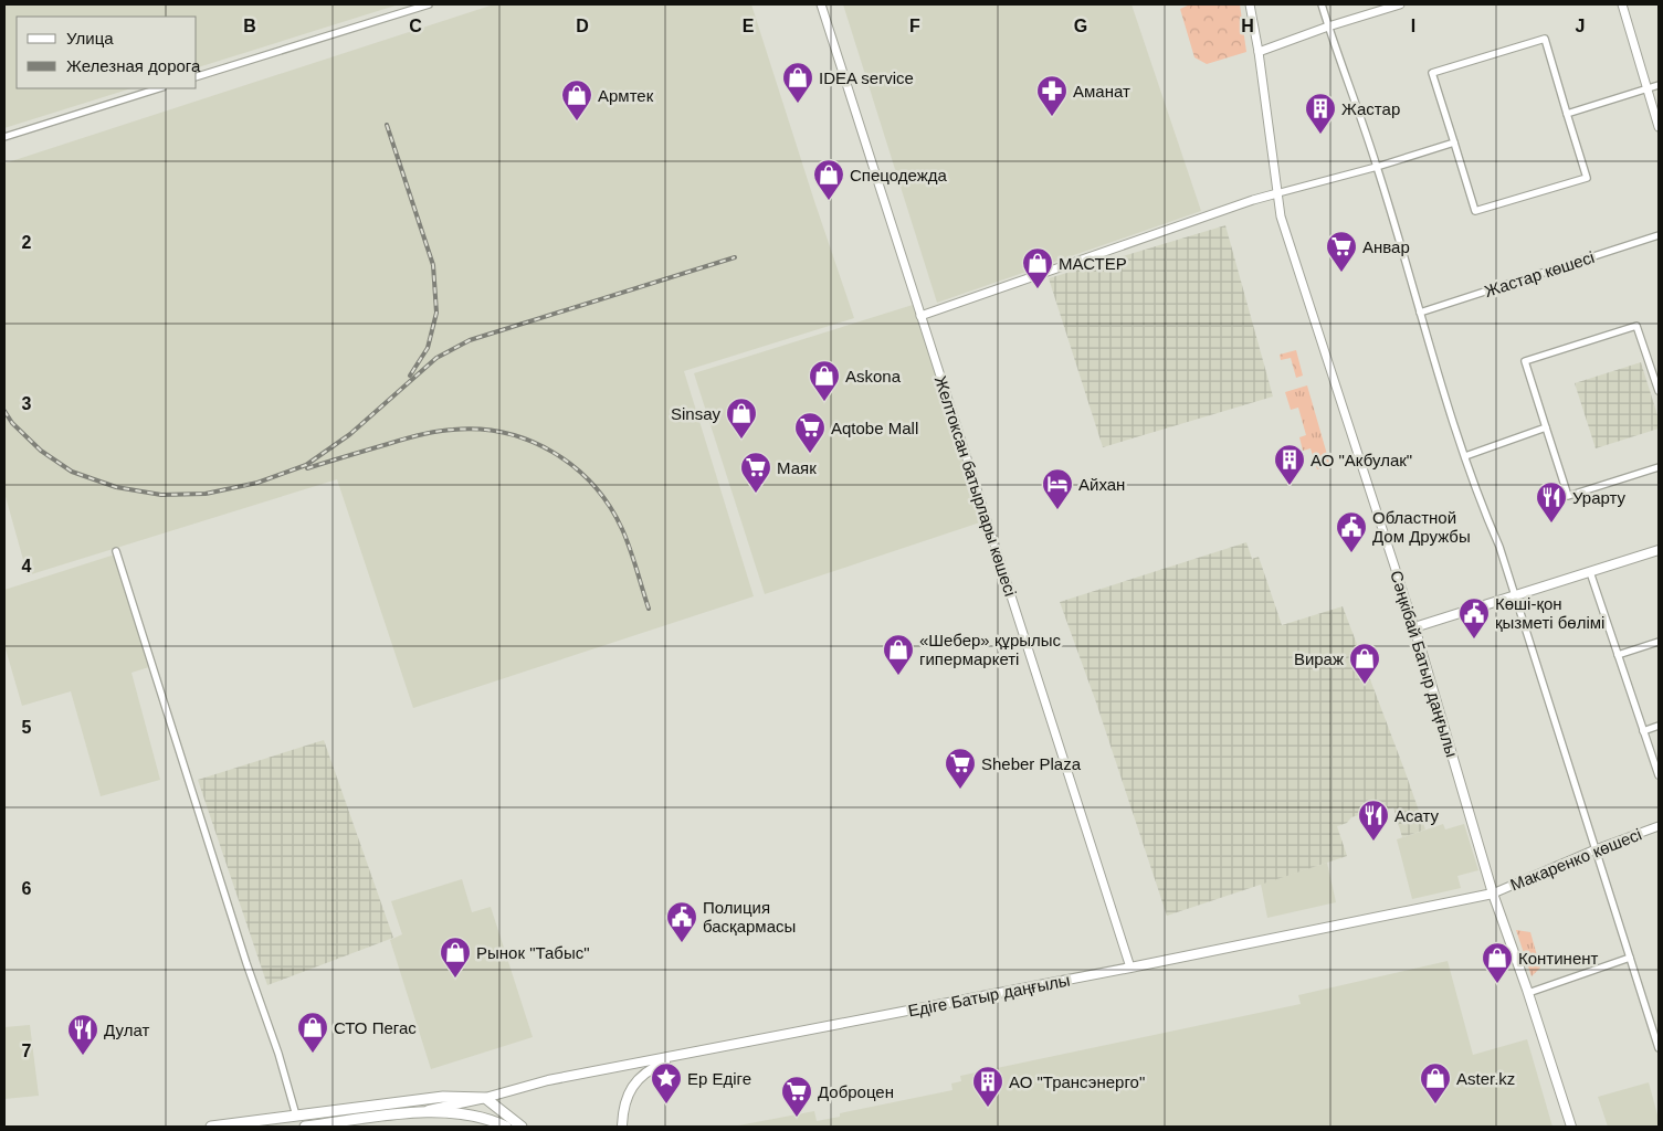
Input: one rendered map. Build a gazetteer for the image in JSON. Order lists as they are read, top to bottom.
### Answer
{
  "streets": {
    "main road": ["Сәңкібай Батыр даңғылы", "Едіге Батыр даңғылы"],
    "street": ["Жастар көшесі", "Желтоксан батырлары көшесі", "Макаренко көшесі"]
  },
  "crossings": [
    ["Желтоксан батырлары көшесі", "Едіге Батыр даңғылы"],
    ["Сәңкібай Батыр даңғылы", "Макаренко көшесі"],
    ["Сәңкібай Батыр даңғылы", "Едіге Батыр даңғылы"],
    ["Макаренко көшесі", "Едіге Батыр даңғылы"]
  ],
  "places": {
    "shop": [
      "IDEA service",
      "Армтек",
      "Спецодежда",
      "МАСТЕР",
      "Askona",
      "Sinsay",
      "«Шебер» құрылыс гипермаркеті",
      "Вираж",
      "Рынок \"Табыс\"",
      "Континент",
      "СТО Пегас",
      "Aster.kz"
    ],
    "pharmacy": ["Аманат"],
    "building": ["Жастар", "АО \"Акбулак\"", "АО \"Трансэнерго\""],
    "supermarket": [
      "Анвар",
      "Aqtobe Mall",
      "Маяк",
      "Sheber Plaza",
      "Доброцен"
    ],
    "hotel": ["Айхан"],
    "restaurant": ["Урарту", "Асату", "Дулат"],
    "public building": ["Областной Дом Дружбы", "Көші-қон қызметі бөлімі", "Полиция басқармасы"],
    "place": ["Ер Едіге"]
  },
  "legend": ["Улица", "Железная дорога"],
  "grid": {
    "columns": [
      "B",
      "C",
      "D",
      "E",
      "F",
      "G",
      "H",
      "I",
      "J"
    ],
    "rows": [
      "2",
      "3",
      "4",
      "5",
      "6",
      "7"
    ]
  }
}
